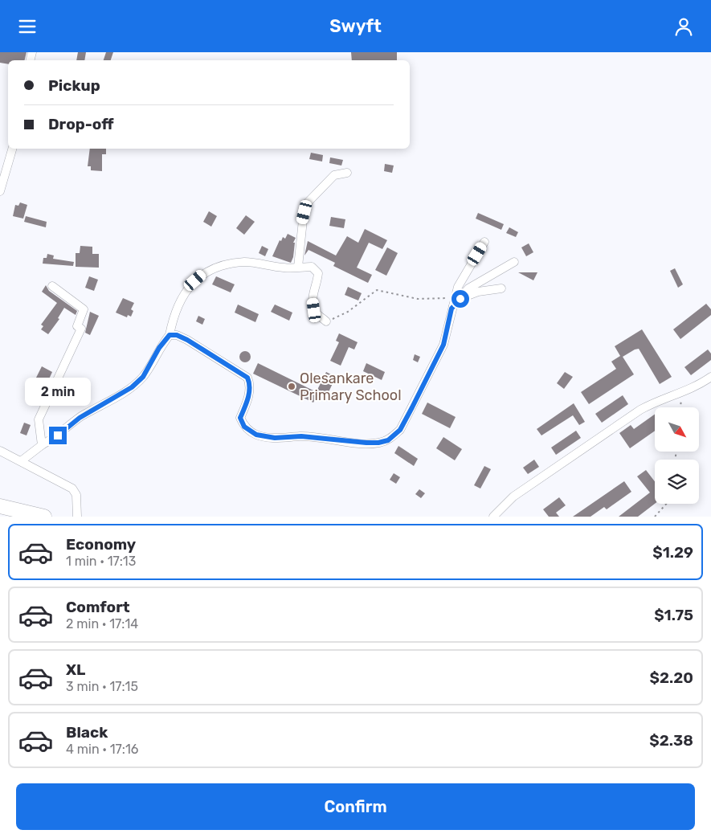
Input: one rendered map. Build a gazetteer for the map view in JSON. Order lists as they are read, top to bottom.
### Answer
{
  "places": ["Olesankare Primary School"],
  "north": "bottom right",
  "page": {
    "header": "Swyft",
    "banner": ["Pickup", "Drop-off"],
    "bubble": "2 min",
    "list": [
      {
        "name": "Economy",
        "note": "1 min · 17:13",
        "value": "$1.29"
      },
      {
        "name": "Comfort",
        "note": "2 min · 17:14",
        "value": "$1.75"
      },
      {
        "name": "XL",
        "note": "3 min · 17:15",
        "value": "$2.20"
      },
      {
        "name": "Black",
        "note": "4 min · 17:16",
        "value": "$2.38"
      }
    ],
    "buttons": "Confirm"
  }
}
